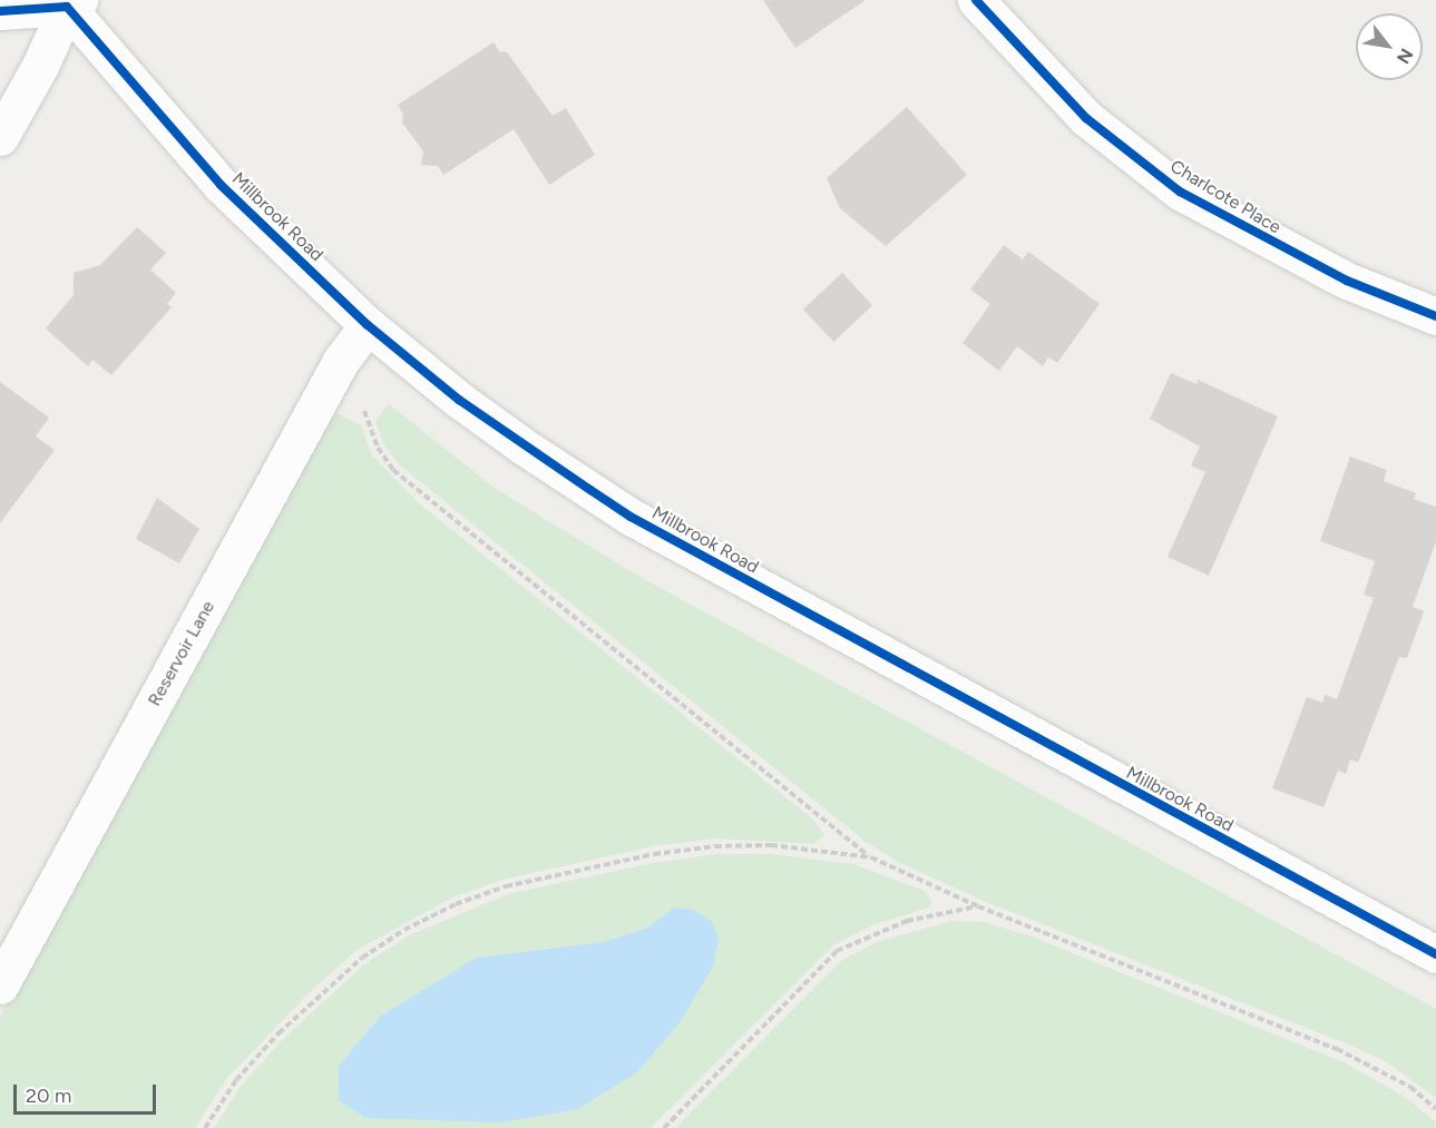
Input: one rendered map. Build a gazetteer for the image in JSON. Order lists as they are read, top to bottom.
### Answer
{
  "streets": {
    "street": ["Charlcote Place", "Millbrook Road", "Reservoir Lane"]
  },
  "crossings": [
    ["Millbrook Road", "Reservoir Lane"]
  ],
  "scale_bar": "20 m",
  "north": "bottom right"
}
